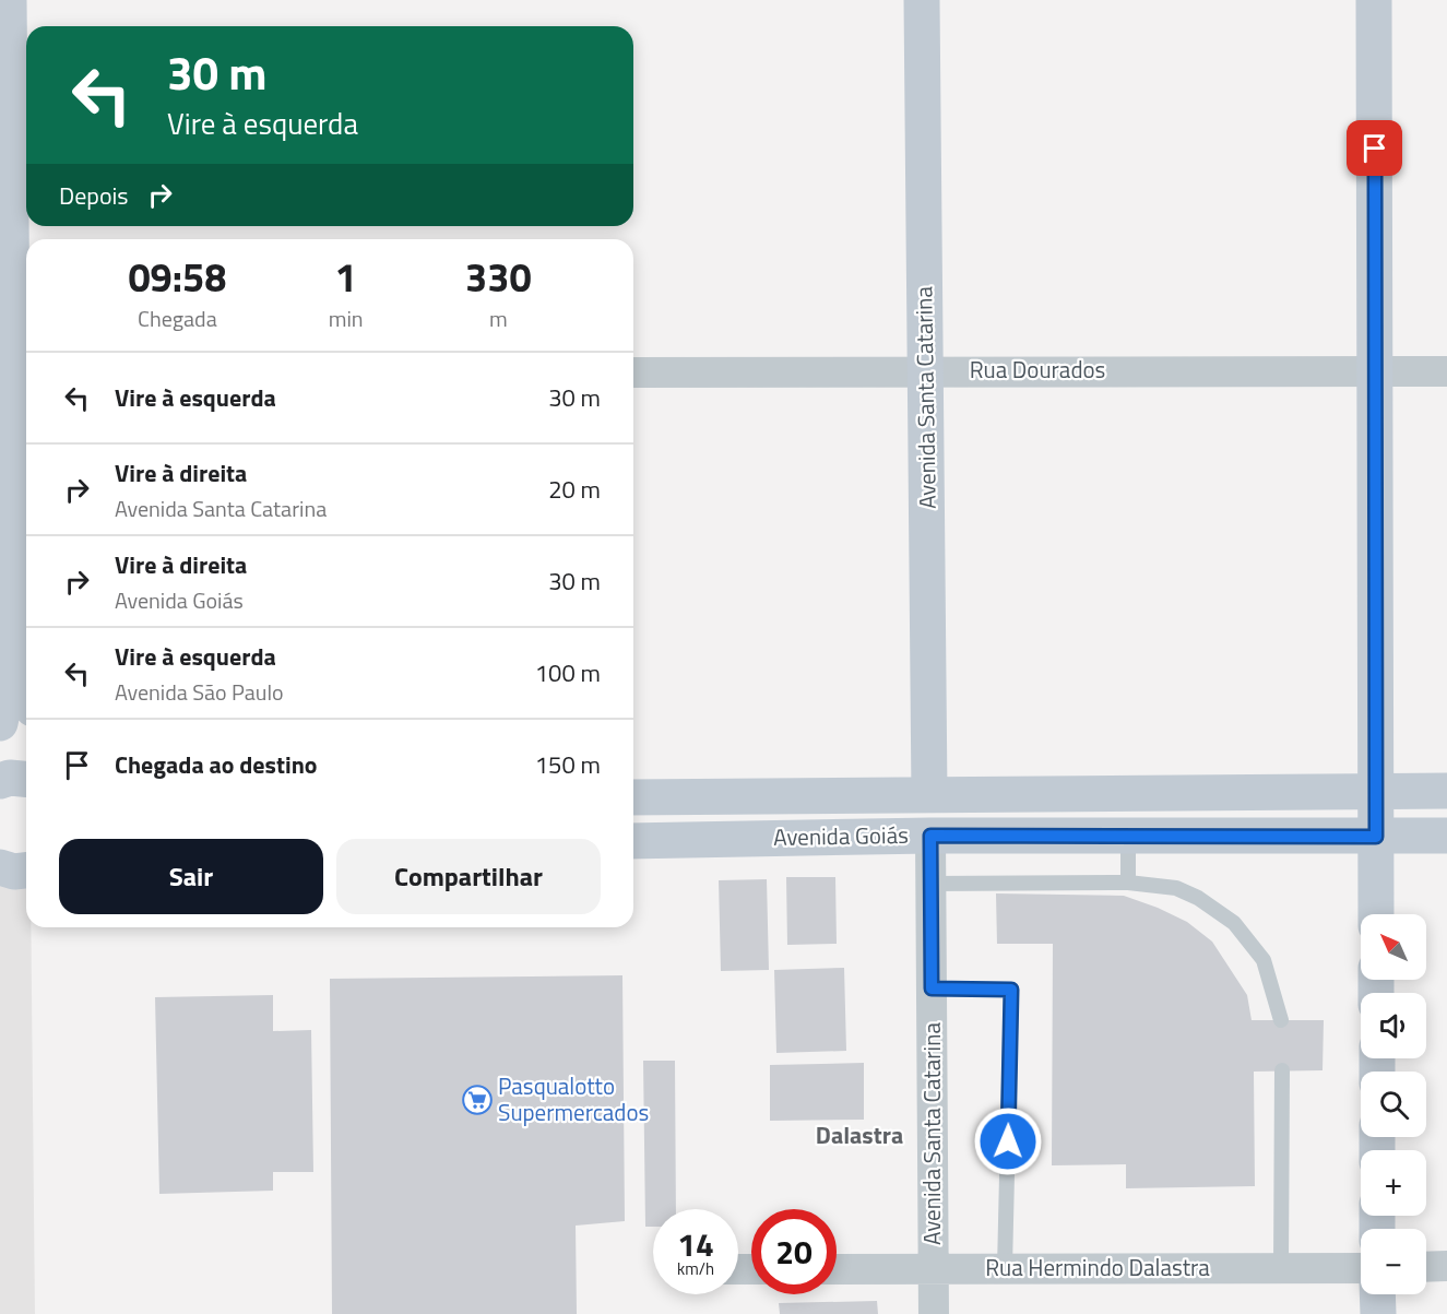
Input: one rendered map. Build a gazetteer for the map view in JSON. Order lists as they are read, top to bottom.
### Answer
{
  "streets": {
    "street": [
      "Rua Dourados",
      "Avenida Santa Catarina",
      "Avenida Goiás",
      "Rua Hermindo Dalastra"
    ]
  },
  "crossings": [
    ["Rua Dourados", "Avenida Santa Catarina"],
    ["Avenida Santa Catarina", "Avenida Goiás"],
    ["Avenida Santa Catarina", "Rua Hermindo Dalastra"]
  ],
  "districts": ["Dalastra"],
  "places": {
    "supermarket": ["Pasqualotto Supermercados"]
  },
  "north": "top left",
  "page": {
    "turn": ["30 m", "Vire à esquerda"],
    "then": "Depois",
    "eta": [
      "09:58",
      "Chegada",
      "1",
      "min",
      "330",
      "m"
    ],
    "list": [
      {
        "name": "Vire à esquerda",
        "value": "30 m"
      },
      {
        "name": "Vire à direita",
        "note": "Avenida Santa Catarina",
        "value": "20 m"
      },
      {
        "name": "Vire à direita",
        "note": "Avenida Goiás",
        "value": "30 m"
      },
      {
        "name": "Vire à esquerda",
        "note": "Avenida São Paulo",
        "value": "100 m"
      },
      {
        "name": "Chegada ao destino",
        "value": "150 m"
      }
    ],
    "buttons": ["Sair", "Compartilhar"],
    "map_buttons": ["+", "−"],
    "speed": "14 km/h",
    "limit": "20"
  }
}
